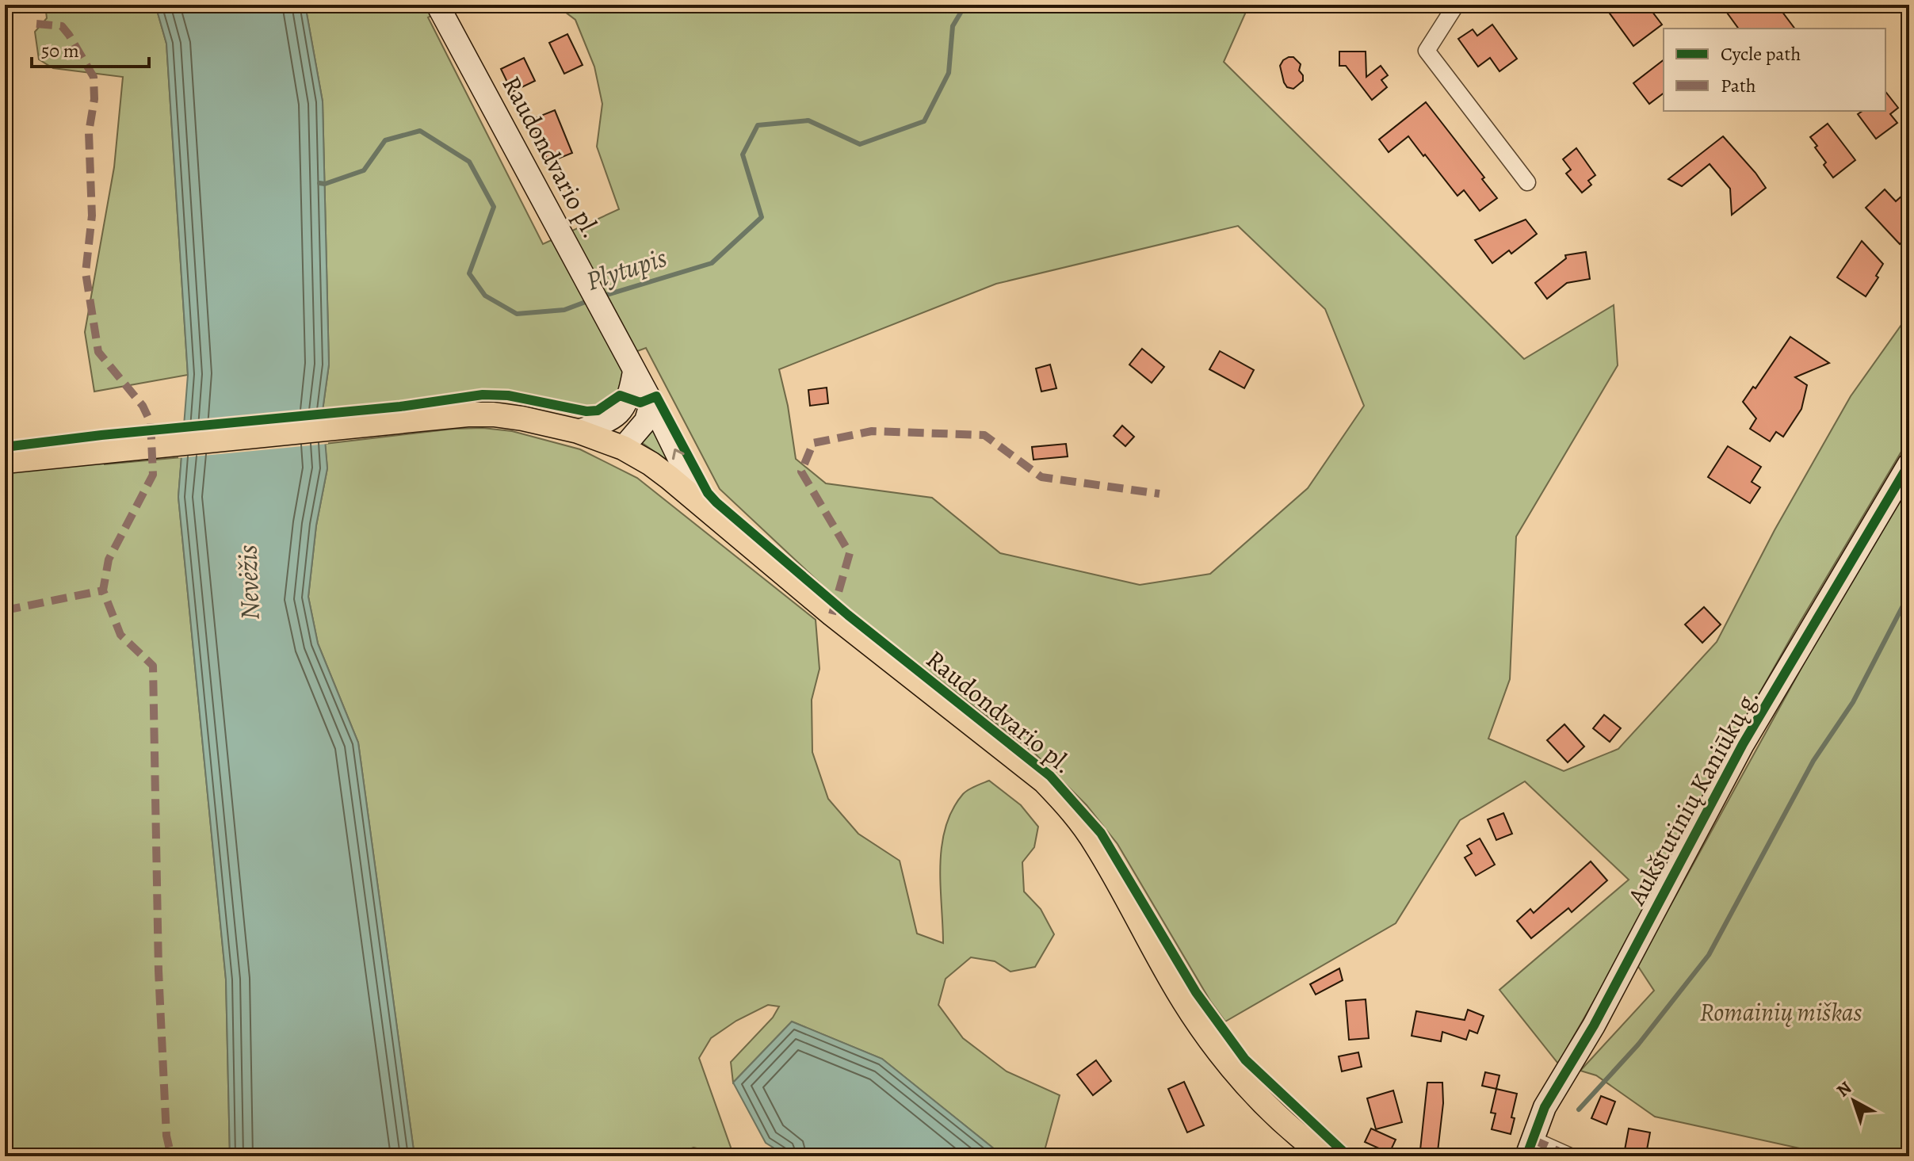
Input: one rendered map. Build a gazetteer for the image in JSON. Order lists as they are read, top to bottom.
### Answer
{
  "streets": {
    "main road": ["Raudondvario pl."],
    "street": ["Aukštutinių Kaniūkų g."]
  },
  "water": ["Plytupis", "Nevėžis"],
  "parks": ["Romainių miškas"],
  "legend": ["Cycle path", "Path"],
  "scale_bar": "50 m",
  "north": "top left"
}
